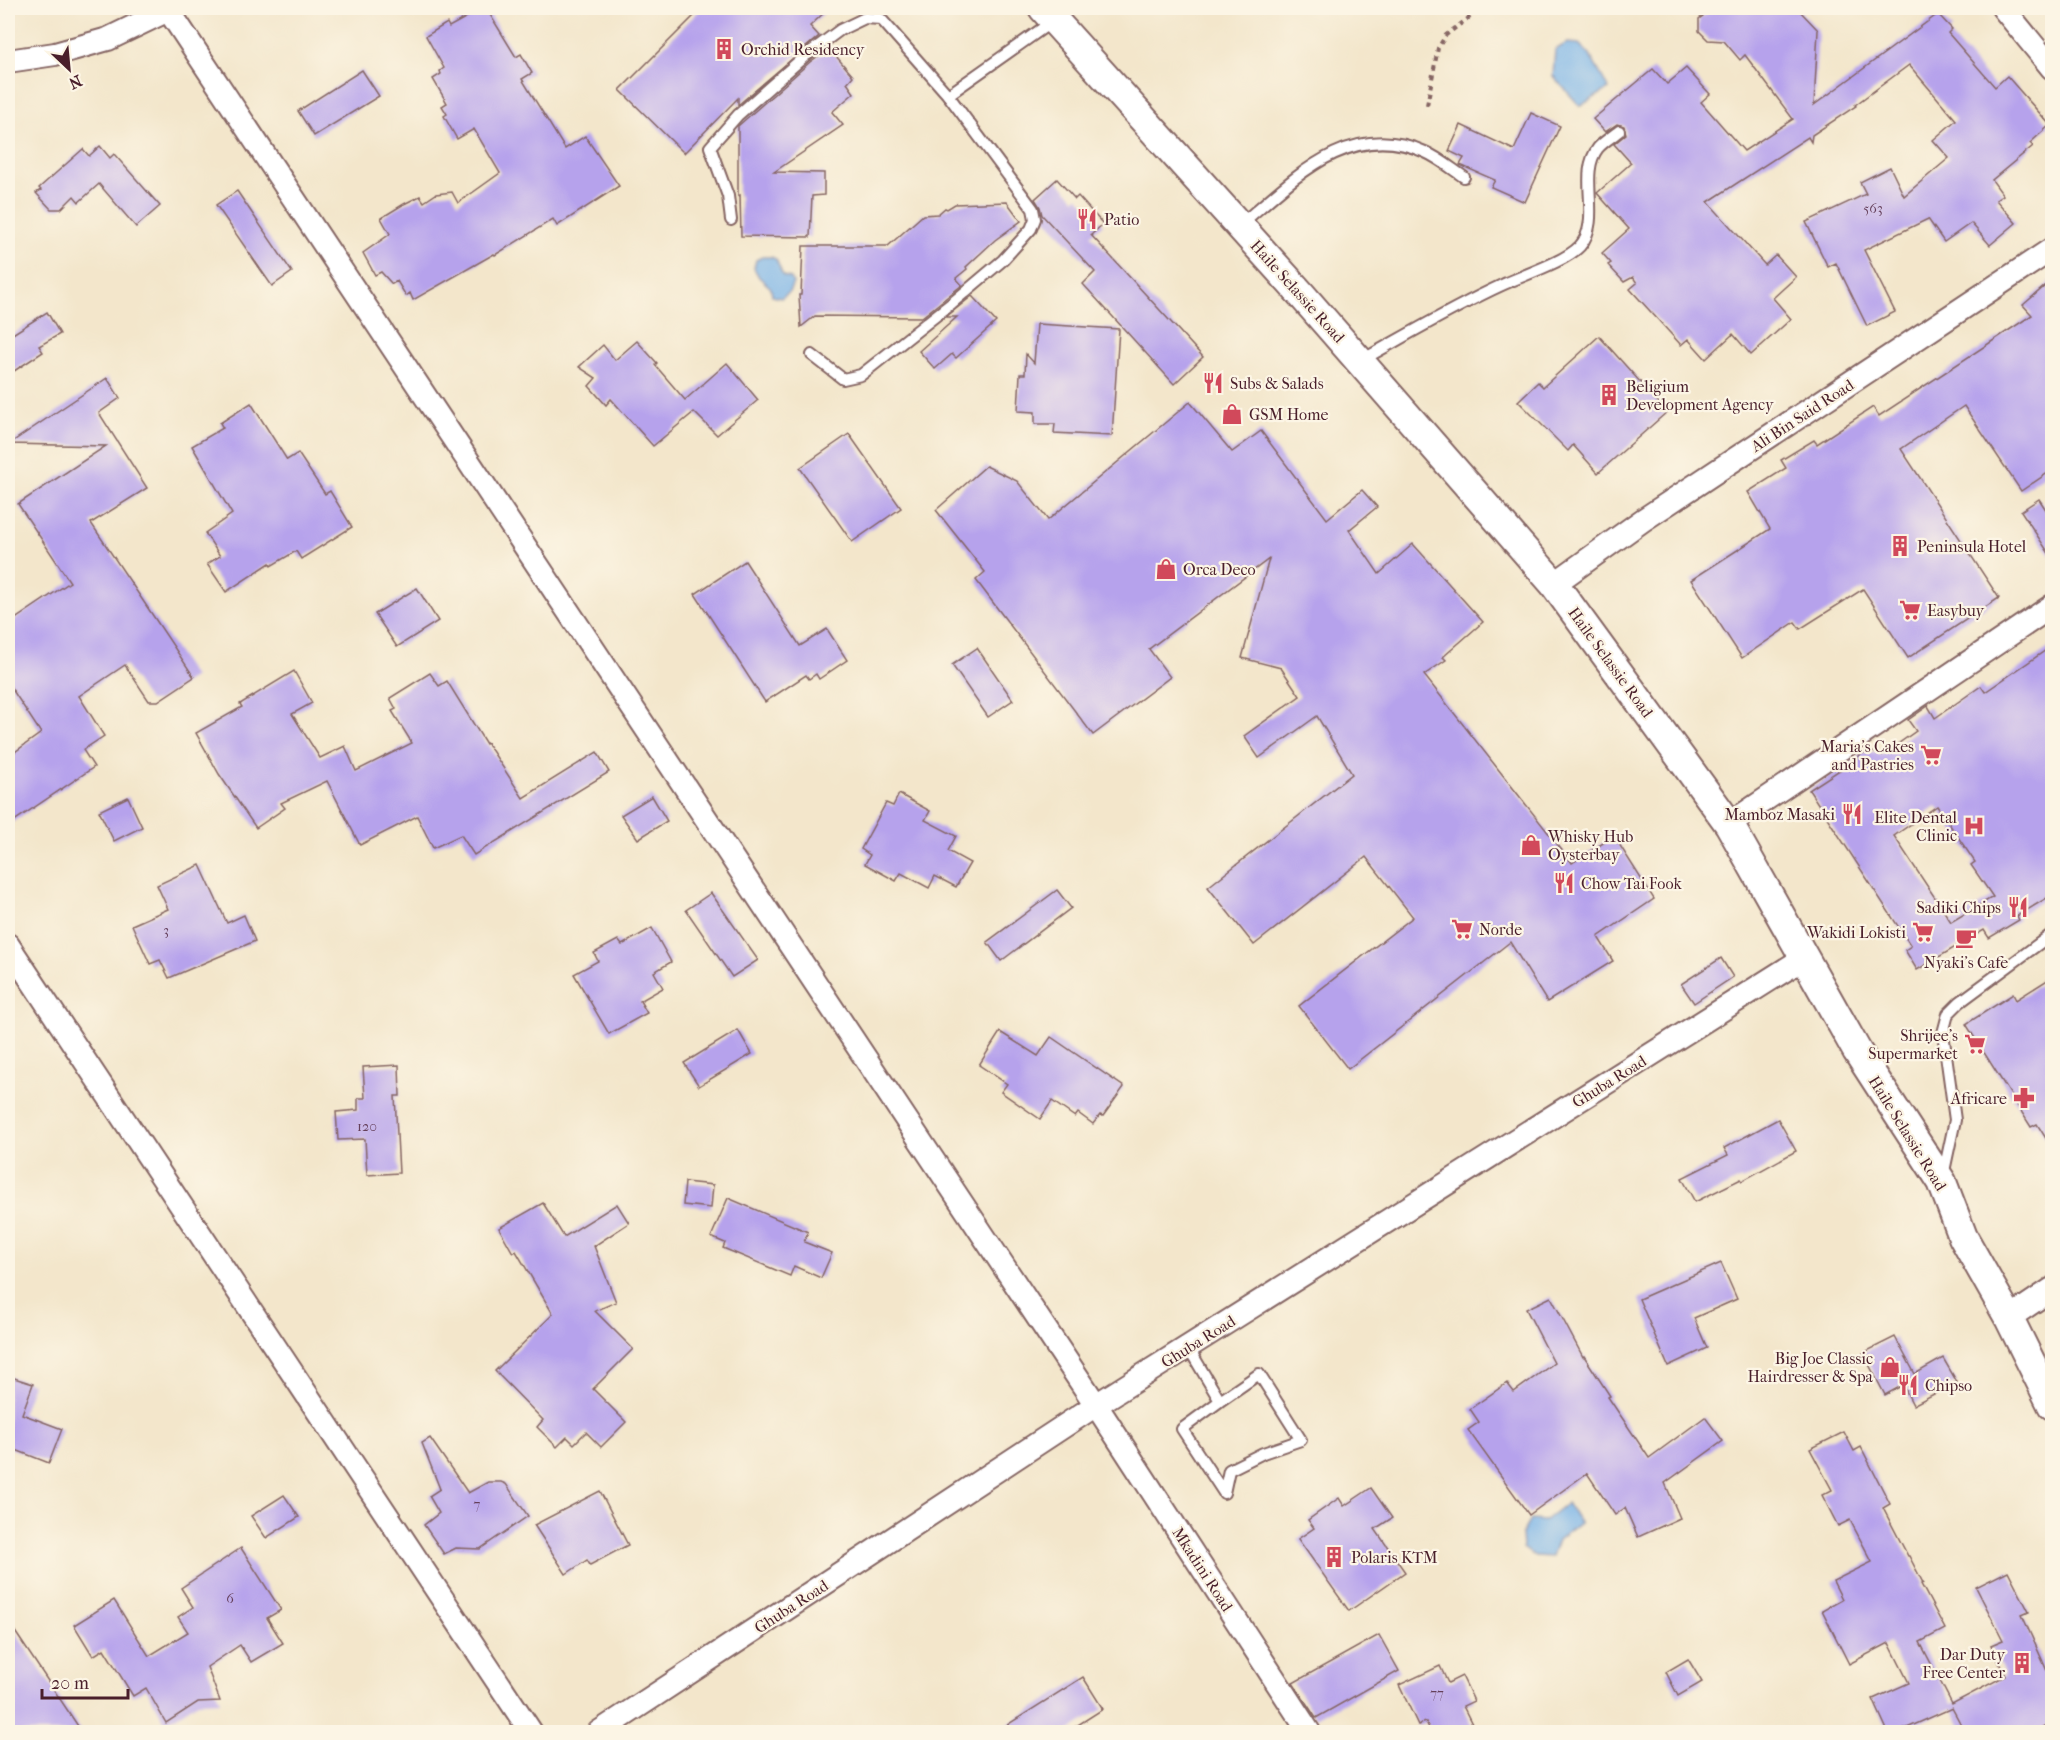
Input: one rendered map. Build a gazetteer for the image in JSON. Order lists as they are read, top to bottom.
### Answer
{
  "streets": {
    "street": [
      "Haile Selassie Road",
      "Ali Bin Said Road",
      "Ghuba Road",
      "Mkadini Road"
    ]
  },
  "crossings": [
    ["Haile Selassie Road", "Ali Bin Said Road"],
    ["Haile Selassie Road", "Ghuba Road"],
    ["Ghuba Road", "Mkadini Road"]
  ],
  "places": {
    "building": [
      "Orchid Residency",
      "Beligium Development Agency",
      "Peninsula Hotel",
      "Polaris KTM",
      "Dar Duty Free Center"
    ],
    "restaurant": [
      "Patio",
      "Subs & Salads",
      "Mamboz Masaki",
      "Chow Tai Fook",
      "Sadiki Chips",
      "Chipso"
    ],
    "shop": [
      "GSM Home",
      "Orca Deco",
      "Whisky Hub Oysterbay",
      "Big Joe Classic Hairdresser & Spa"
    ],
    "supermarket": [
      "Easybuy",
      "Maria's Cakes and Pastries",
      "Norde",
      "Wakidi Lokisti",
      "Shrijee's Supermarket"
    ],
    "hospital": ["Elite Dental Clinic"],
    "cafe": ["Nyaki's Cafe"],
    "pharmacy": ["Africare"]
  },
  "house_numbers": [
    "563",
    "3",
    "120",
    "7",
    "6",
    "77"
  ],
  "scale_bar": "20 m",
  "north": "bottom right"
}
